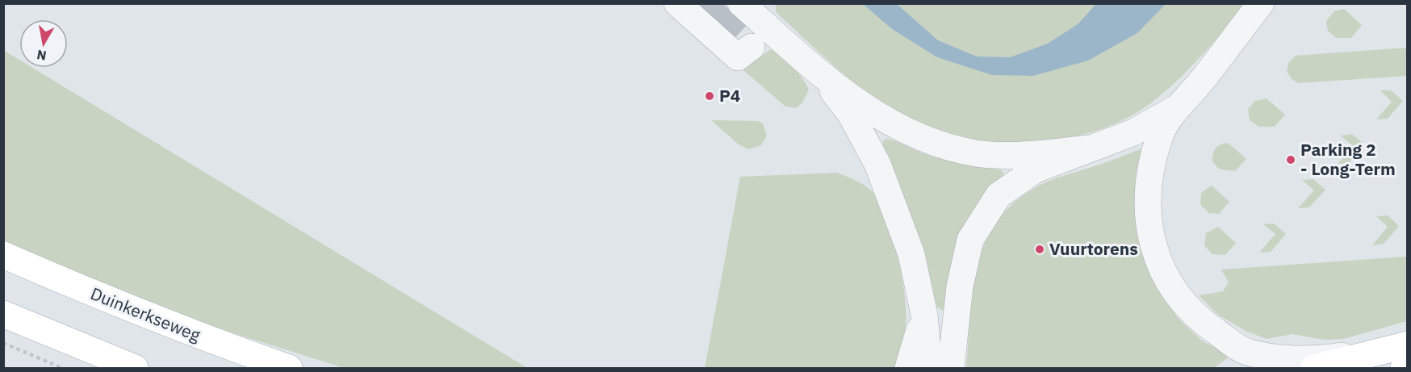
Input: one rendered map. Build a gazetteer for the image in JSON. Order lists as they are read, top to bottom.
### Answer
{
  "streets": {
    "main road": ["Duinkerkseweg"]
  },
  "places": ["P4", "Parking 2 - Long-Term", "Vuurtorens"],
  "north": "bottom"
}
